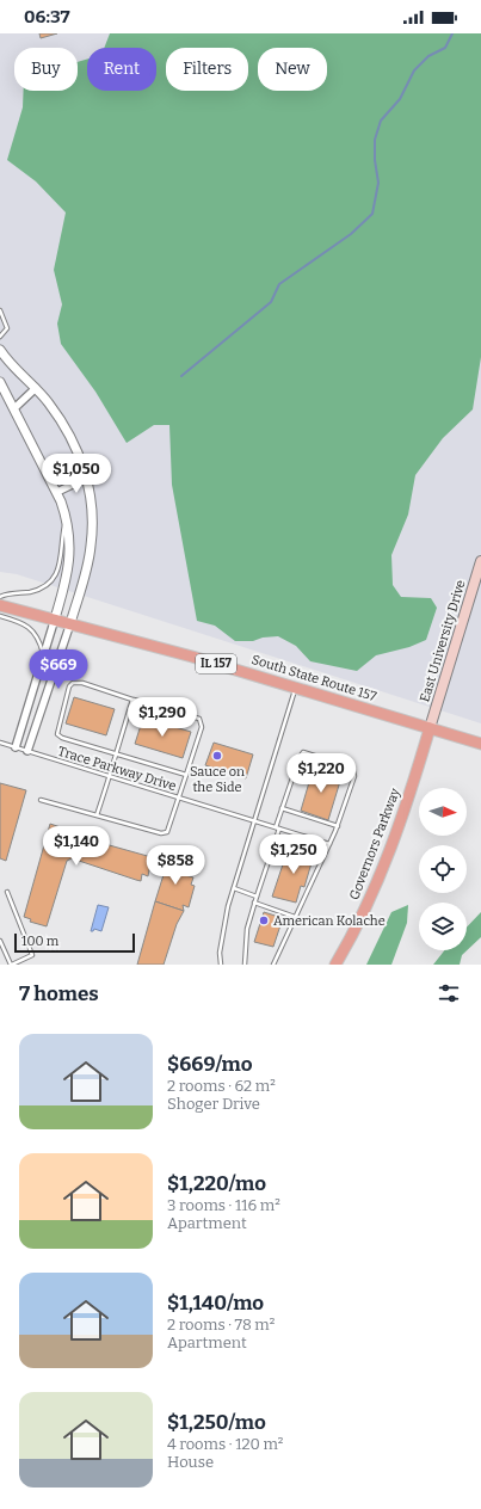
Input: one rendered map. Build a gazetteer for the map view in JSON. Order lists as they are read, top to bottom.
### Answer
{
  "streets": {
    "main road": [
      "East University Drive",
      "IL 157",
      "South State Route 157",
      "Governors Parkway"
    ],
    "lane": ["Trace Parkway Drive"]
  },
  "crossings": [
    ["East University Drive", "South State Route 157"],
    ["East University Drive", "Governors Parkway"],
    ["South State Route 157", "Governors Parkway"]
  ],
  "places": ["Sauce on the Side", "American Kolache"],
  "scale_bar": "100 m",
  "north": "right",
  "page": {
    "status": "06:37",
    "chip": [
      "Buy",
      "Rent",
      "Filters",
      "New"
    ],
    "price": [
      "$1,050",
      "$669",
      "$1,290",
      "$1,220",
      "$1,140",
      "$1,250",
      "$858"
    ],
    "scale": "100 m",
    "heading": "7 homes",
    "list": [
      {
        "name": "$669/mo",
        "note": "2 rooms · 62 m² · Shoger Drive"
      },
      {
        "name": "$1,220/mo",
        "note": "3 rooms · 116 m² · Apartment"
      },
      {
        "name": "$1,140/mo",
        "note": "2 rooms · 78 m² · Apartment"
      },
      {
        "name": "$1,250/mo",
        "note": "4 rooms · 120 m² · House"
      }
    ]
  }
}
